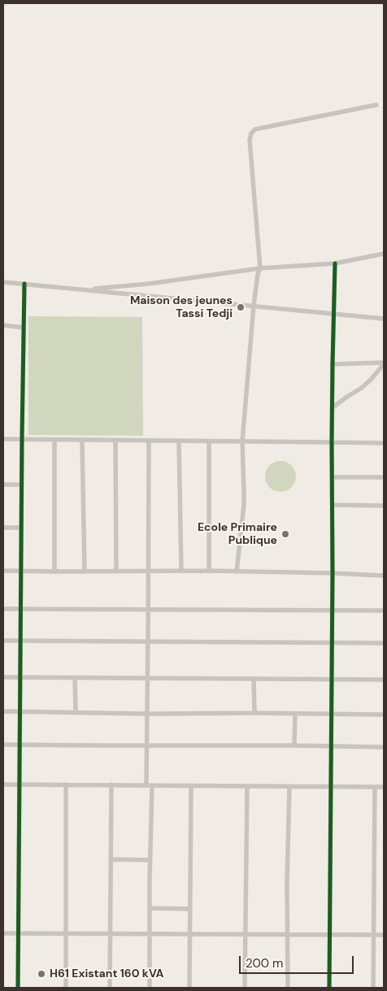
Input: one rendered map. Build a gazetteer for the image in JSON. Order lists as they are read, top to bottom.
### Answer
{
  "places": ["Maison des jeunes Tassi Tedji", "Ecole Primaire Publique", "H61 Existant 160 kVA"],
  "scale_bar": "200 m"
}
